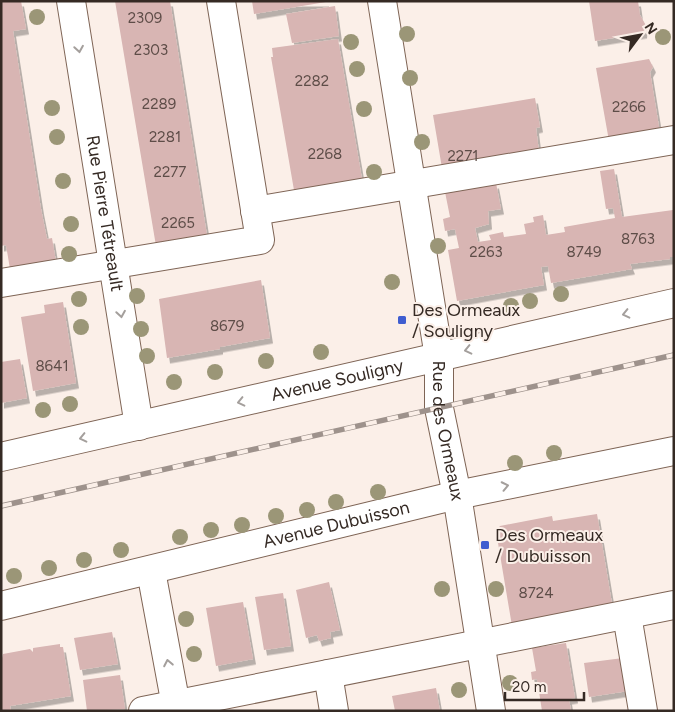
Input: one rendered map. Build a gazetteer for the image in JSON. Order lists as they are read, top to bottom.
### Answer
{
  "streets": {
    "street": [
      "Rue Pierre Tétreault",
      "Avenue Souligny",
      "Rue des Ormeaux",
      "Avenue Dubuisson"
    ]
  },
  "crossings": [
    ["Rue Pierre Tétreault", "Avenue Souligny"],
    ["Avenue Souligny", "Rue des Ormeaux"],
    ["Rue des Ormeaux", "Avenue Dubuisson"]
  ],
  "places": {
    "transit": ["Des Ormeaux / Souligny", "Des Ormeaux / Dubuisson"]
  },
  "house_numbers": [
    "2309",
    "2303",
    "2282",
    "2289",
    "2266",
    "2281",
    "2268",
    "2271",
    "2277",
    "2265",
    "8763",
    "2263",
    "8749",
    "8679",
    "8641",
    "8724"
  ],
  "scale_bar": "20 m",
  "north": "top right"
}
